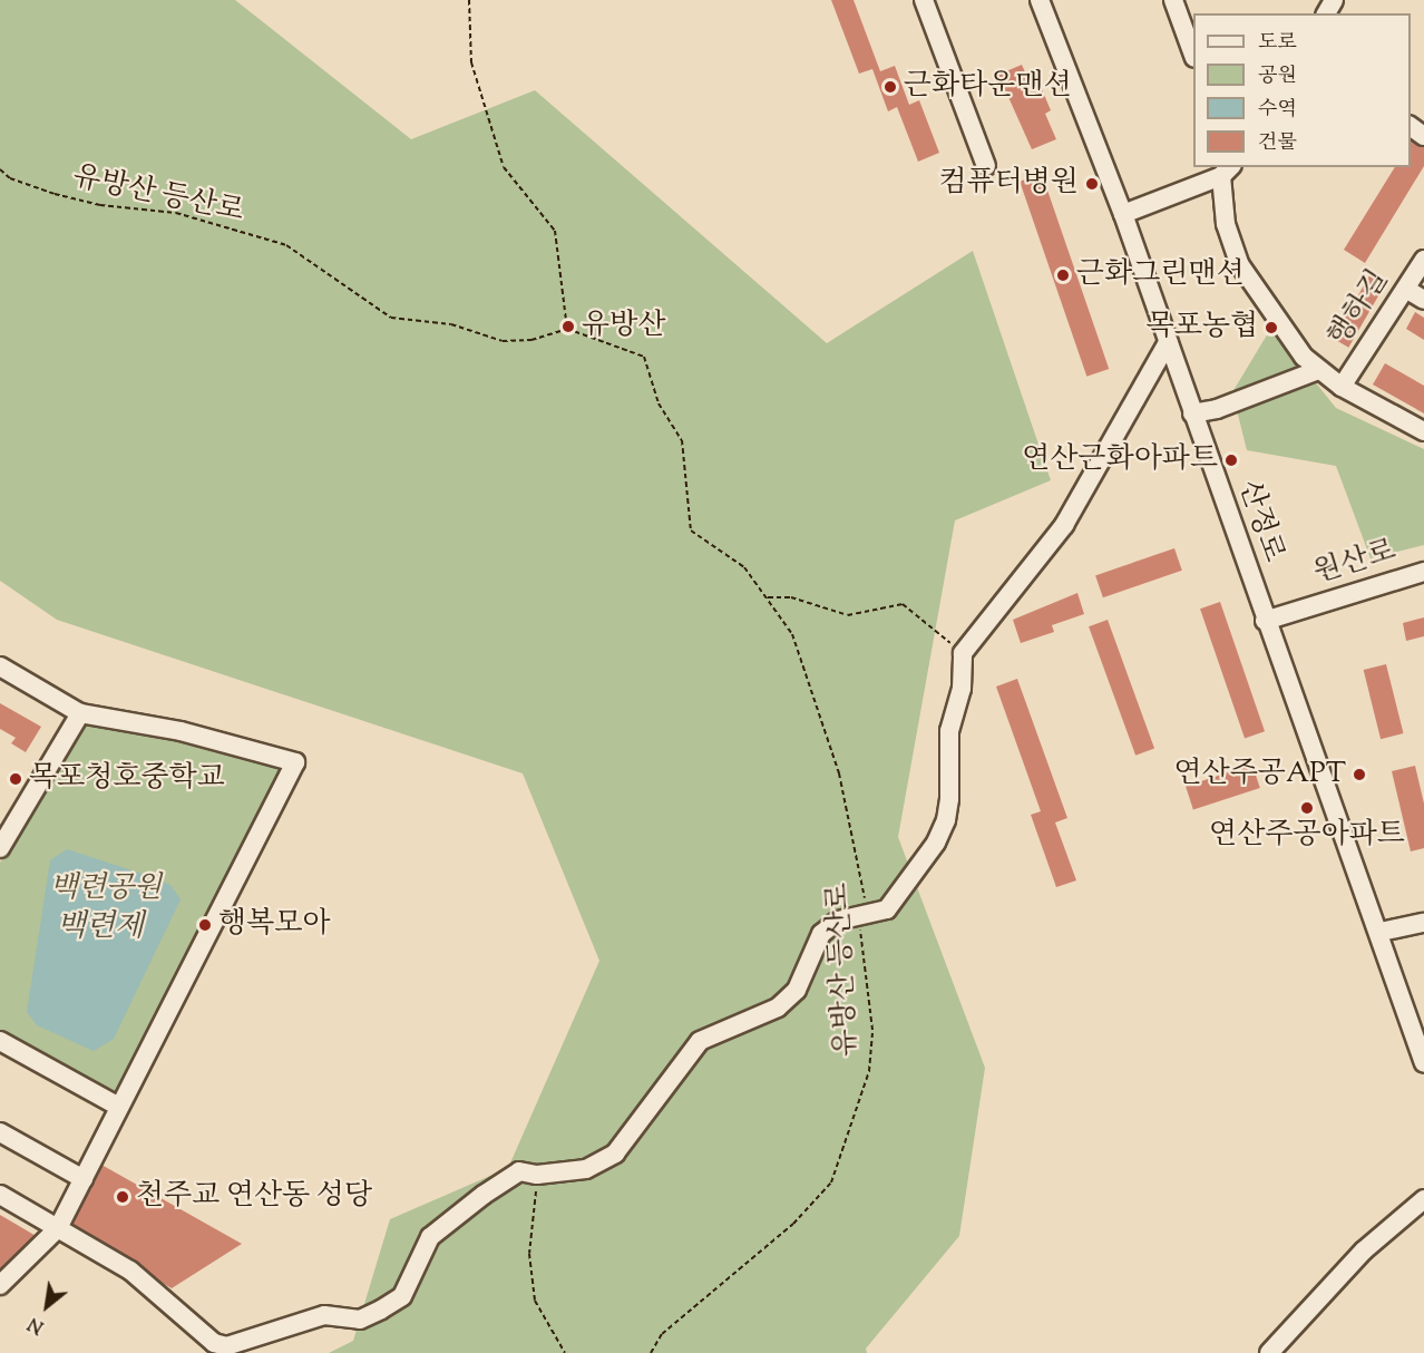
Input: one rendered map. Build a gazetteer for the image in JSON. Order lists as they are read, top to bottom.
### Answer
{
  "streets": {
    "street": ["행하길", "산정로", "원산로"],
    "path": ["유방산 등산로"]
  },
  "crossings": [
    ["산정로", "원산로"]
  ],
  "water": ["백련제"],
  "parks": ["백련공원"],
  "places": [
    "근화타운맨션",
    "컴퓨터병원",
    "근화그린맨션",
    "유방산",
    "목포농협",
    "연산근화아파트",
    "연산주공APT",
    "목포청호중학교",
    "연산주공아파트",
    "행복모아",
    "천주교 연산동 성당"
  ],
  "legend": [
    "도로",
    "공원",
    "수역",
    "건물"
  ],
  "north": "bottom left"
}
